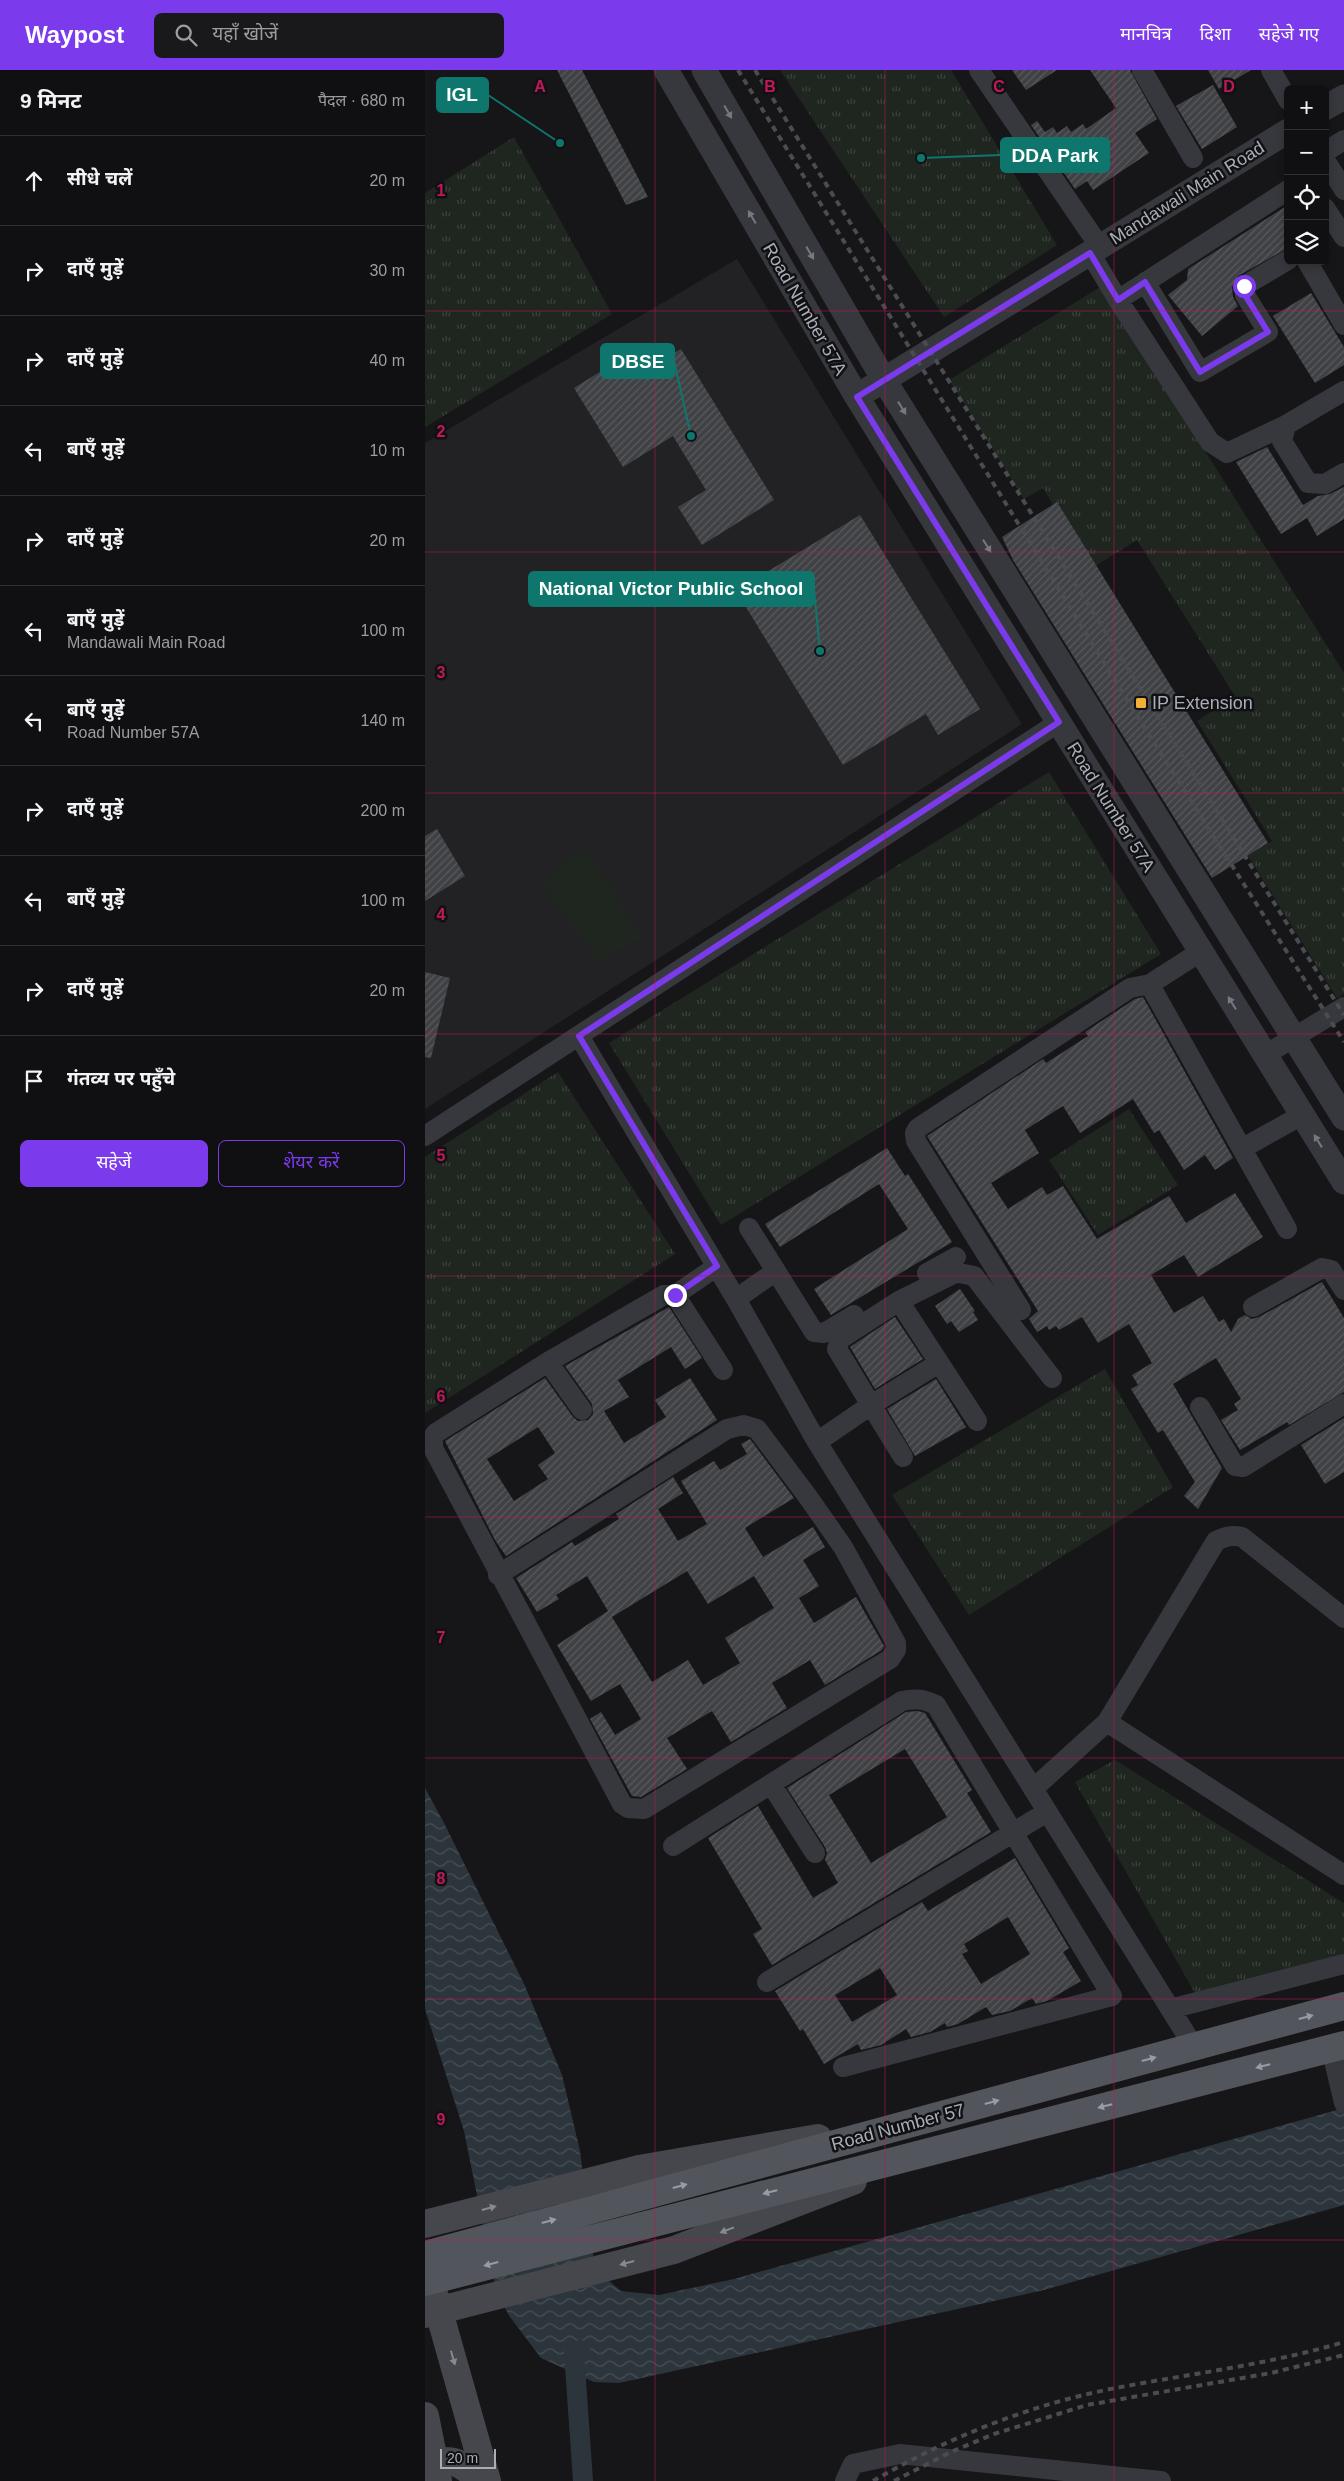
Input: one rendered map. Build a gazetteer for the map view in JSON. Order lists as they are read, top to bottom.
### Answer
{
  "streets": {
    "main road": ["Road Number 57"],
    "street": ["Mandawali Main Road", "Road Number 57A"]
  },
  "crossings": [
    ["Mandawali Main Road", "Road Number 57A"]
  ],
  "places": {
    "other": [
      "IGL",
      "DDA Park",
      "DBSE",
      "National Victor Public School"
    ],
    "transit": ["IP Extension"]
  },
  "scale_bar": "20 m",
  "page": {
    "header": "Waypost",
    "search": "यहाँ खोजें",
    "nav": ["मानचित्र", "दिशा", "सहेजे गए"],
    "heading": ["9 मिनट", "पैदल · 680 m"],
    "map_buttons": ["+", "−"],
    "list": [
      ["सीधे चलें", "20 m"],
      ["दाएँ मुड़ें", "30 m"],
      ["दाएँ मुड़ें", "40 m"],
      ["बाएँ मुड़ें", "10 m"],
      ["दाएँ मुड़ें", "20 m"],
      ["बाएँ मुड़ें", "Mandawali Main Road", "100 m"],
      ["बाएँ मुड़ें", "Road Number 57A", "140 m"],
      ["दाएँ मुड़ें", "200 m"],
      ["बाएँ मुड़ें", "100 m"],
      ["दाएँ मुड़ें", "20 m"],
      "गंतव्य पर पहुँचे"
    ],
    "buttons": ["सहेजें", "शेयर करें"],
    "scale": "20 m"
  },
  "grid": {
    "columns": [
      "A",
      "B",
      "C",
      "D"
    ],
    "rows": [
      "1",
      "2",
      "3",
      "4",
      "5",
      "6",
      "7",
      "8",
      "9"
    ]
  }
}
